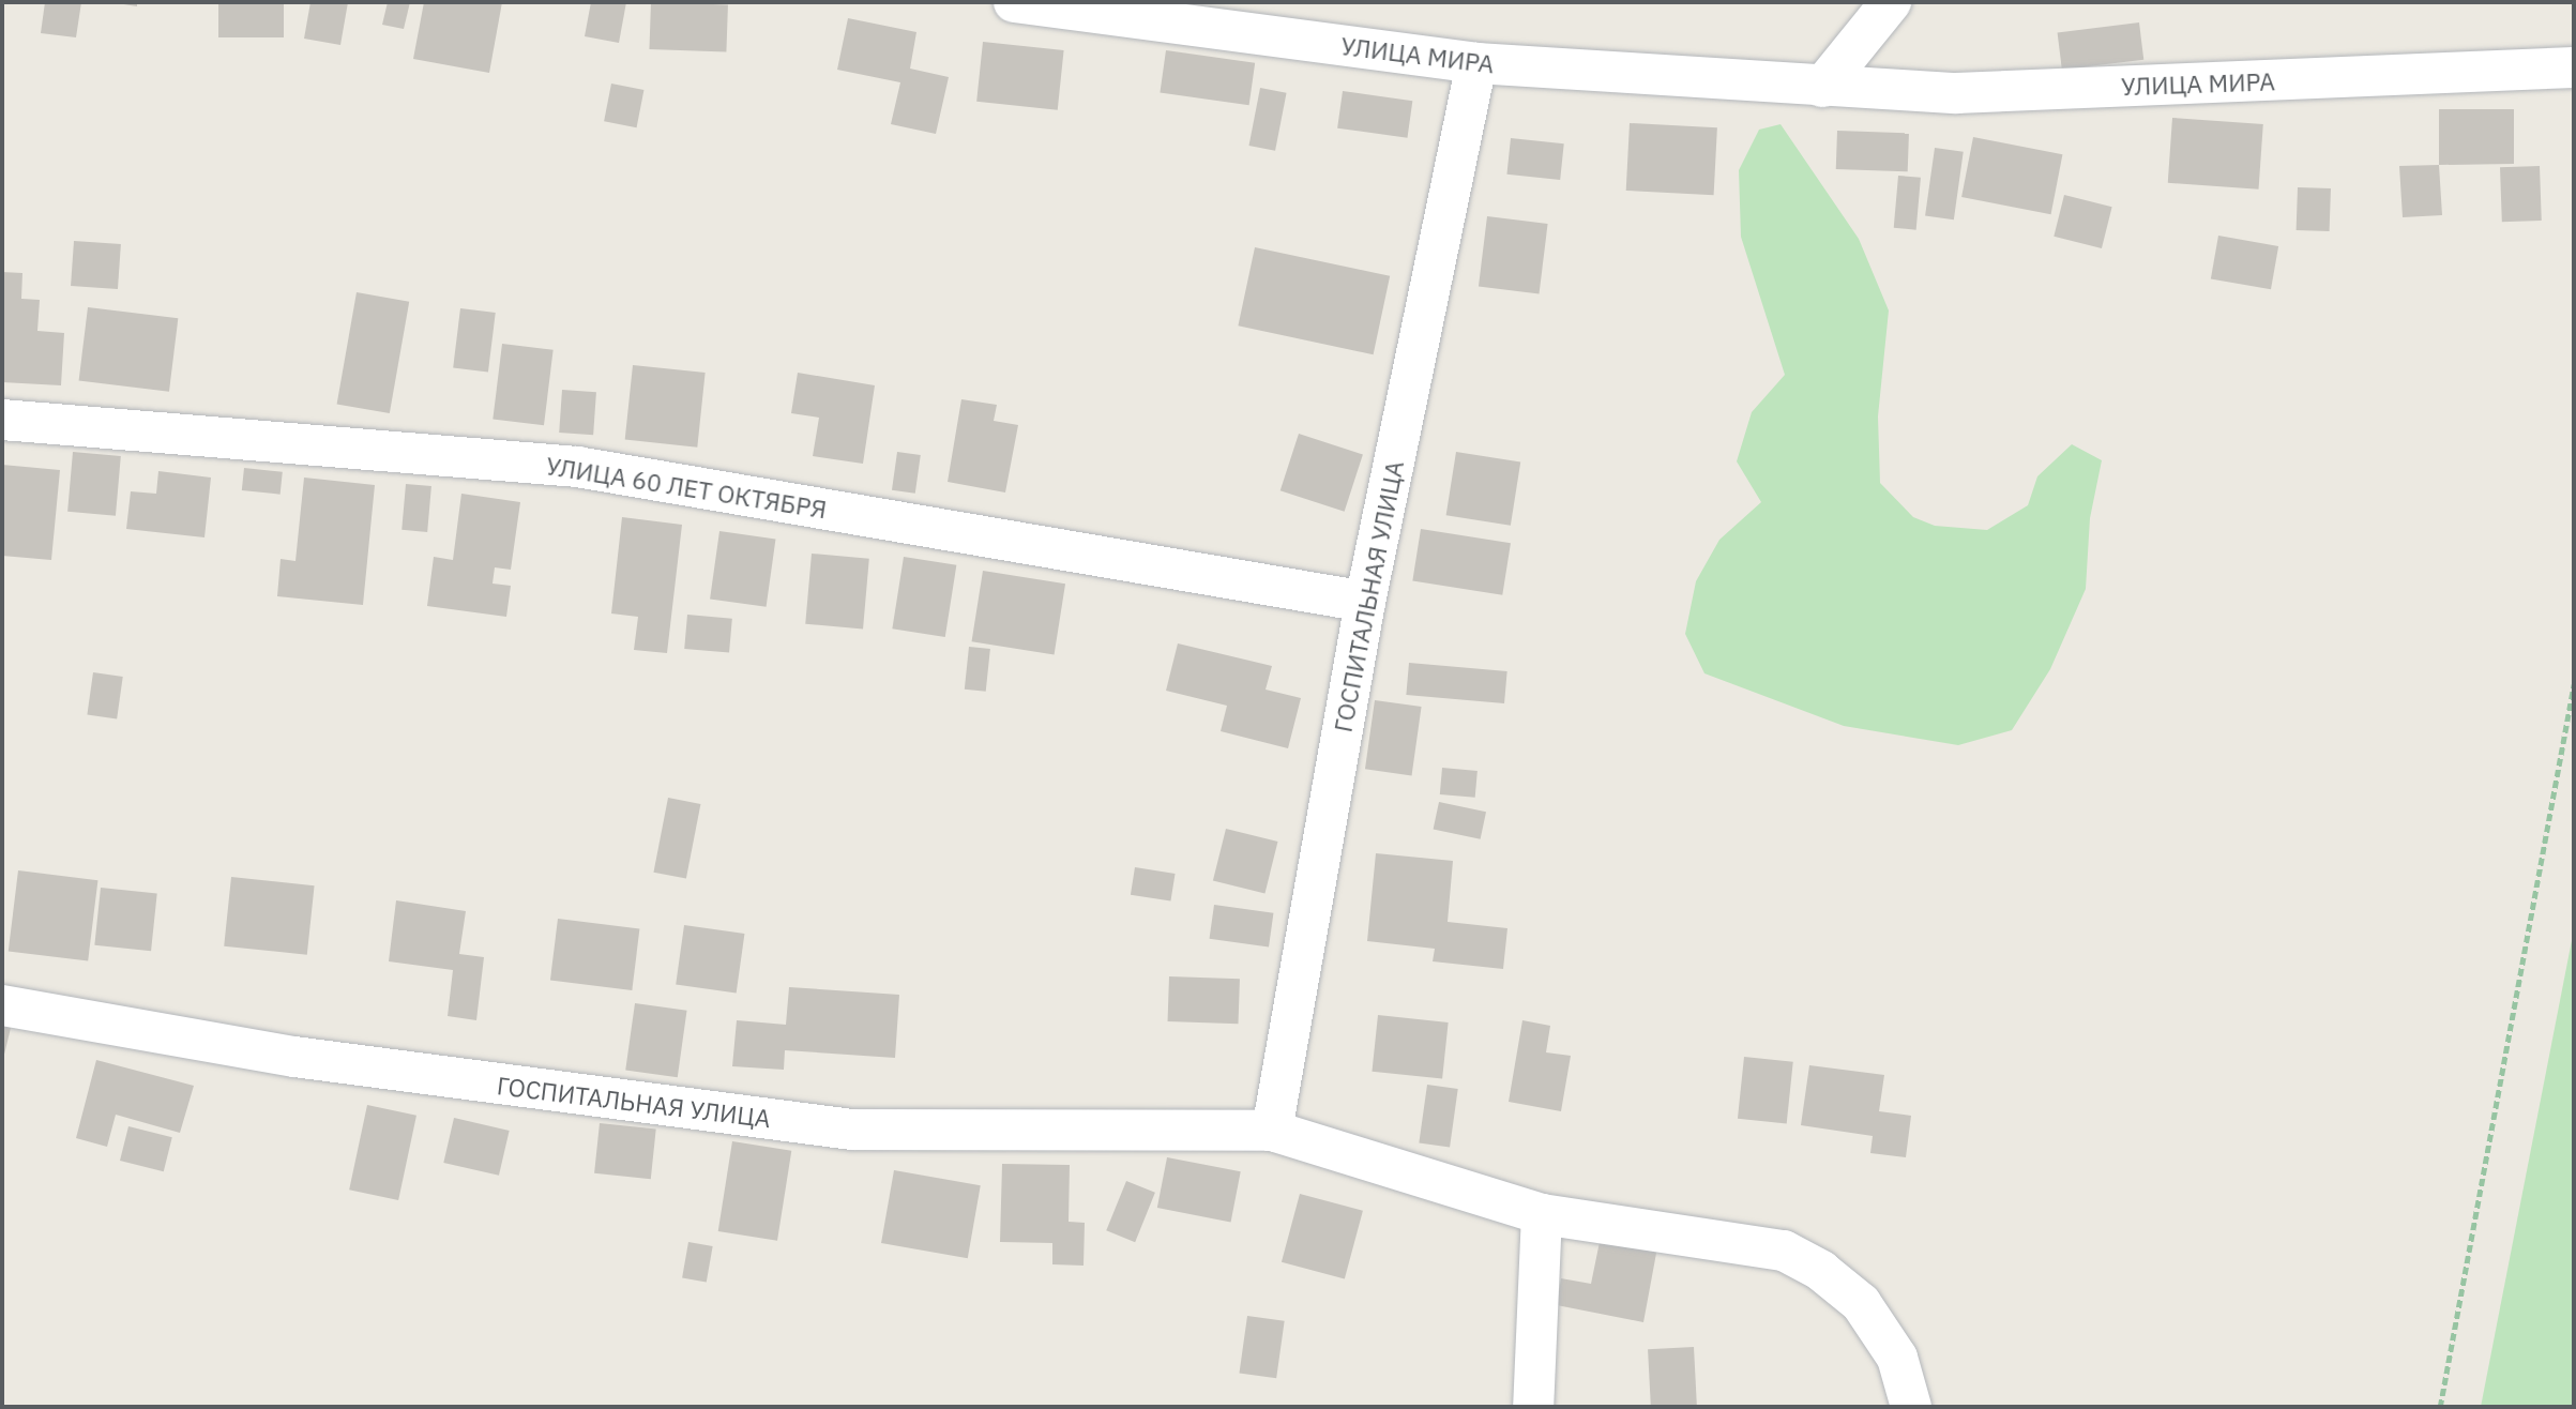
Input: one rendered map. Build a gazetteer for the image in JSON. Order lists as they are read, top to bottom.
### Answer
{
  "streets": {
    "street": ["УЛИЦА МИРА", "УЛИЦА 60 ЛЕТ ОКТЯБРЯ", "ГОСПИТАЛЬНАЯ УЛИЦА"]
  },
  "crossings": [
    ["УЛИЦА МИРА", "ГОСПИТАЛЬНАЯ УЛИЦА"],
    ["УЛИЦА 60 ЛЕТ ОКТЯБРЯ", "ГОСПИТАЛЬНАЯ УЛИЦА"]
  ]
}
